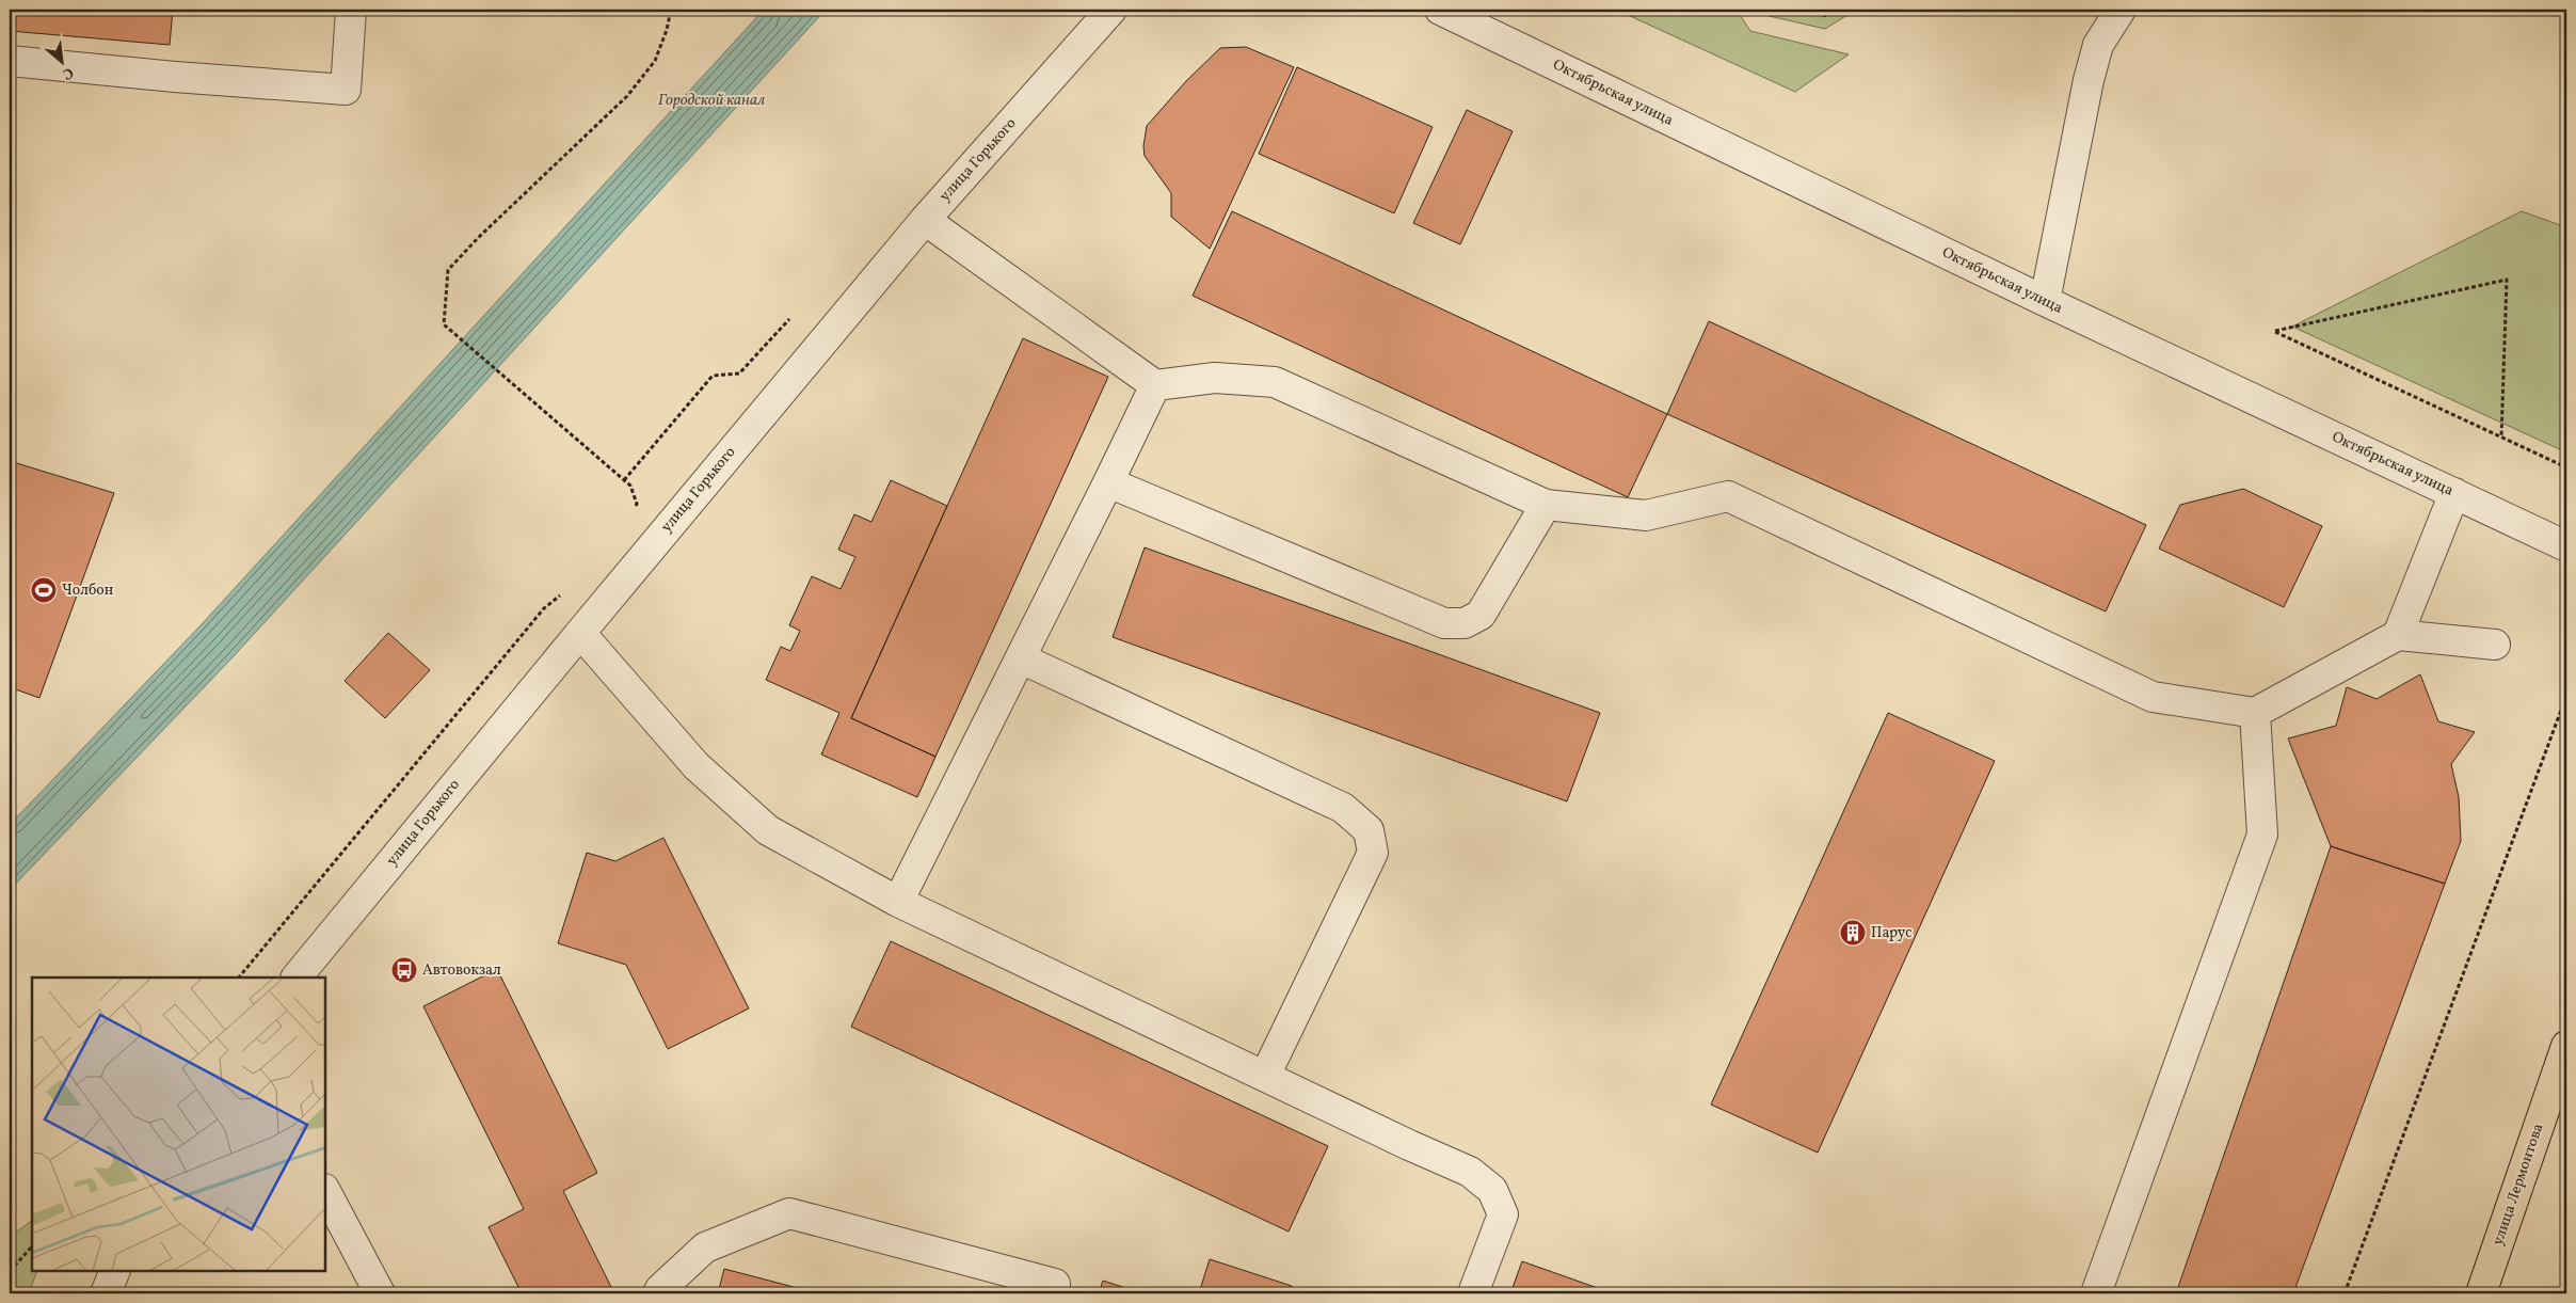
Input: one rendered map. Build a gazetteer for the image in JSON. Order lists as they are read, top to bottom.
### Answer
{
  "streets": {
    "main road": ["улица Лермонтова"],
    "street": ["Октябрьская улица", "улица Горького"]
  },
  "water": ["Городской канал"],
  "places": {
    "sports": ["Чолбон"],
    "building": ["Парус"],
    "bus stop": ["Автовокзал"]
  },
  "north": "bottom right"
}
